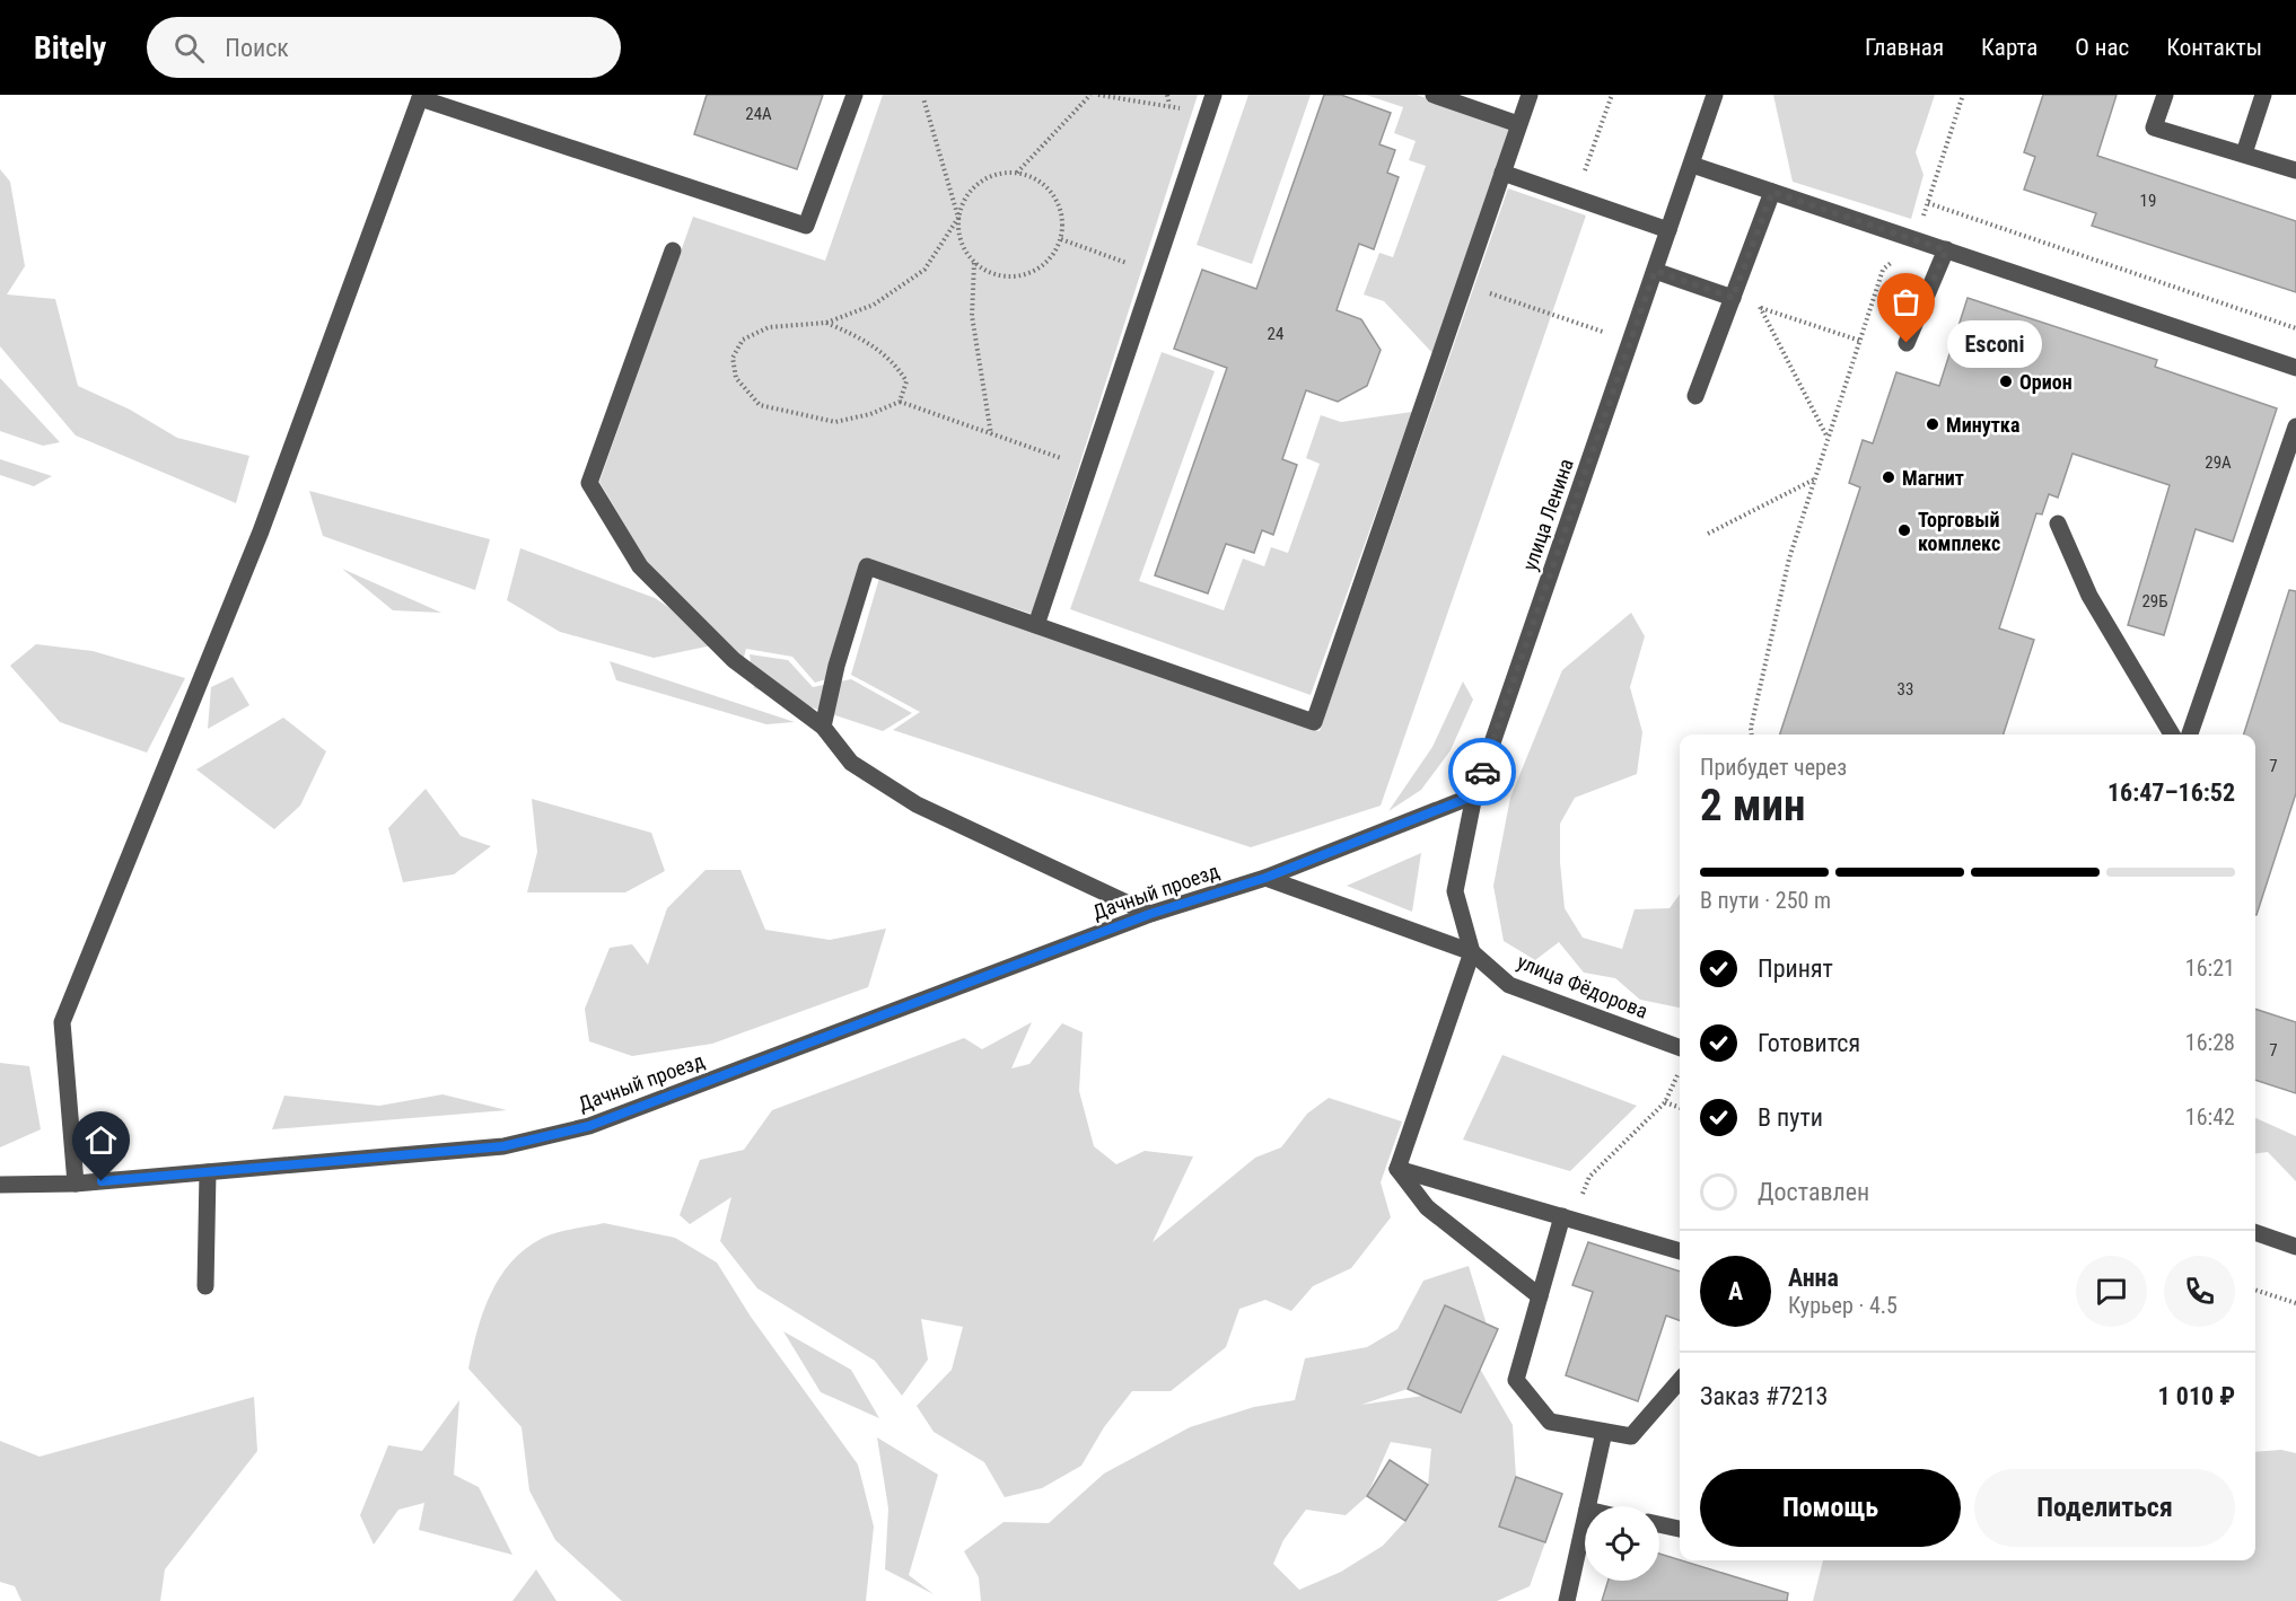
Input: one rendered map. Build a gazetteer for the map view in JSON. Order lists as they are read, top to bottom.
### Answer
{
  "streets": {
    "street": ["улица Ленина", "Дачный проезд", "улица Фёдорова"]
  },
  "crossings": [
    ["улица Ленина", "Дачный проезд"],
    ["улица Ленина", "улица Фёдорова"]
  ],
  "places": [
    "Esconi",
    "Орион",
    "Минутка",
    "Магнит",
    "Торговый комплекс"
  ],
  "house_numbers": [
    "24А",
    "19",
    "24",
    "29А",
    "29Б",
    "33",
    "7",
    "7"
  ],
  "page": {
    "header": "Bitely",
    "search": "Поиск",
    "nav": [
      "Главная",
      "Карта",
      "О нас",
      "Контакты"
    ],
    "bubble": "Esconi",
    "heading": ["2 мин", "Прибудет через", "16:47–16:52"],
    "panel": [
      "Анна",
      "Курьер · 4.5",
      "Заказ #7213",
      "1 010 ₽"
    ],
    "bar": "В пути · 250 m",
    "list": [
      ["Принят", "16:21"],
      ["Готовится", "16:28"],
      ["В пути", "16:42"],
      "Доставлен"
    ],
    "round": "А",
    "buttons": ["Помощь", "Поделиться"]
  }
}
